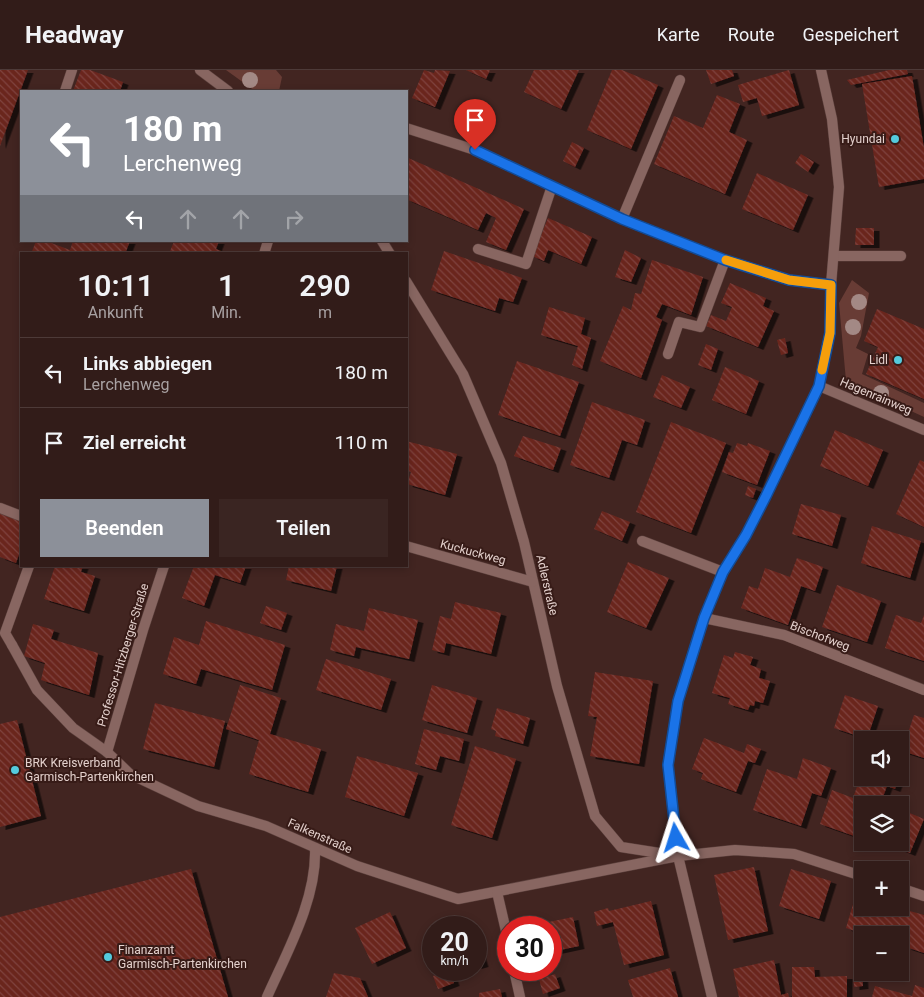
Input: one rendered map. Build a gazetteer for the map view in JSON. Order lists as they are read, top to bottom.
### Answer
{
  "streets": {
    "street": [
      "Hagenrainweg",
      "Kuckuckweg",
      "Adlerstraße",
      "Bischofweg",
      "Professor-Hitzberger-Straße",
      "Falkenstraße"
    ]
  },
  "crossings": [
    ["Kuckuckweg", "Adlerstraße"],
    ["Adlerstraße", "Falkenstraße"],
    ["Professor-Hitzberger-Straße", "Falkenstraße"]
  ],
  "places": [
    "Hyundai",
    "Lidl",
    "BRK Kreisverband Garmisch-Partenkirchen",
    "Finanzamt Garmisch-Partenkirchen"
  ],
  "page": {
    "header": "Headway",
    "nav": ["Karte", "Route", "Gespeichert"],
    "turn": ["180 m", "Lerchenweg"],
    "eta": [
      "10:11",
      "Ankunft",
      "1",
      "Min.",
      "290",
      "m"
    ],
    "list": [
      {
        "name": "Links abbiegen",
        "note": "Lerchenweg",
        "value": "180 m"
      },
      {
        "name": "Ziel erreicht",
        "value": "110 m"
      }
    ],
    "buttons": ["Beenden", "Teilen"],
    "map_buttons": ["+", "−"],
    "speed": "20 km/h",
    "limit": "30"
  }
}
